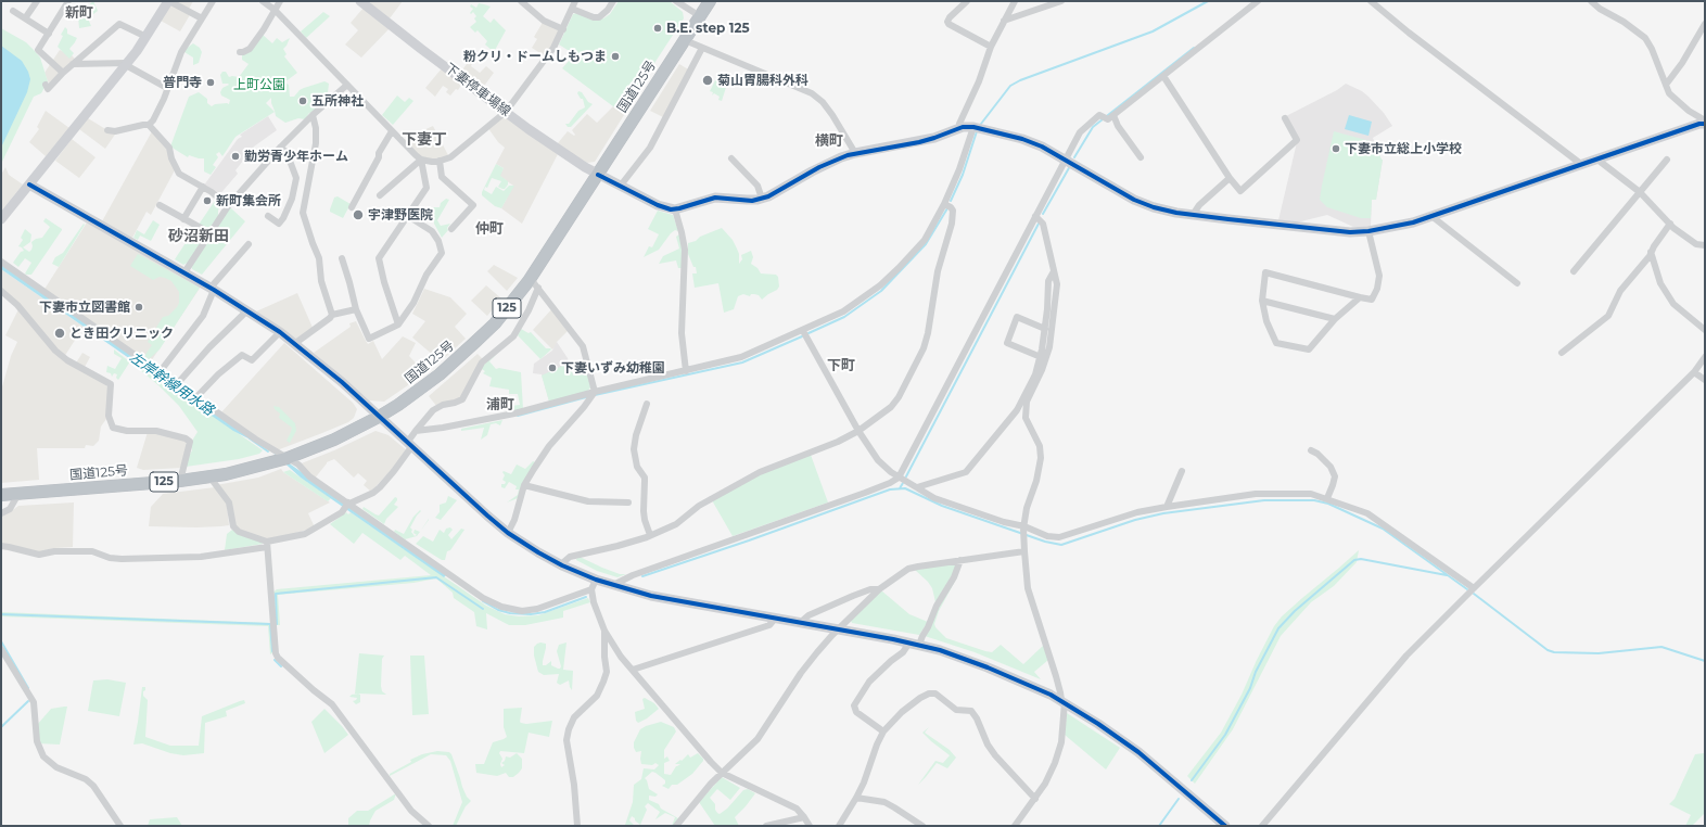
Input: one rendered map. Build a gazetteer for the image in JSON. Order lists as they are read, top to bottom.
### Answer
{
  "streets": {
    "highway": ["国道125号", "125"],
    "street": ["下妻停車場線"]
  },
  "crossings": [
    ["国道125号", "下妻停車場線"]
  ],
  "districts": [
    "新町",
    "下妻丁",
    "横町",
    "仲町",
    "砂沼新田",
    "下町",
    "浦町"
  ],
  "water": ["左岸幹線用水路"],
  "parks": ["上町公園"],
  "places": [
    "B.E. step 125",
    "粉クリ・ドームしもつま",
    "菊山胃腸科外科",
    "普門寺",
    "五所神社",
    "下妻市立総上小学校",
    "勤労青少年ホーム",
    "新町集会所",
    "宇津野医院",
    "下妻市立図書館",
    "とき田クリニック",
    "下妻いずみ幼稚園"
  ]
}
